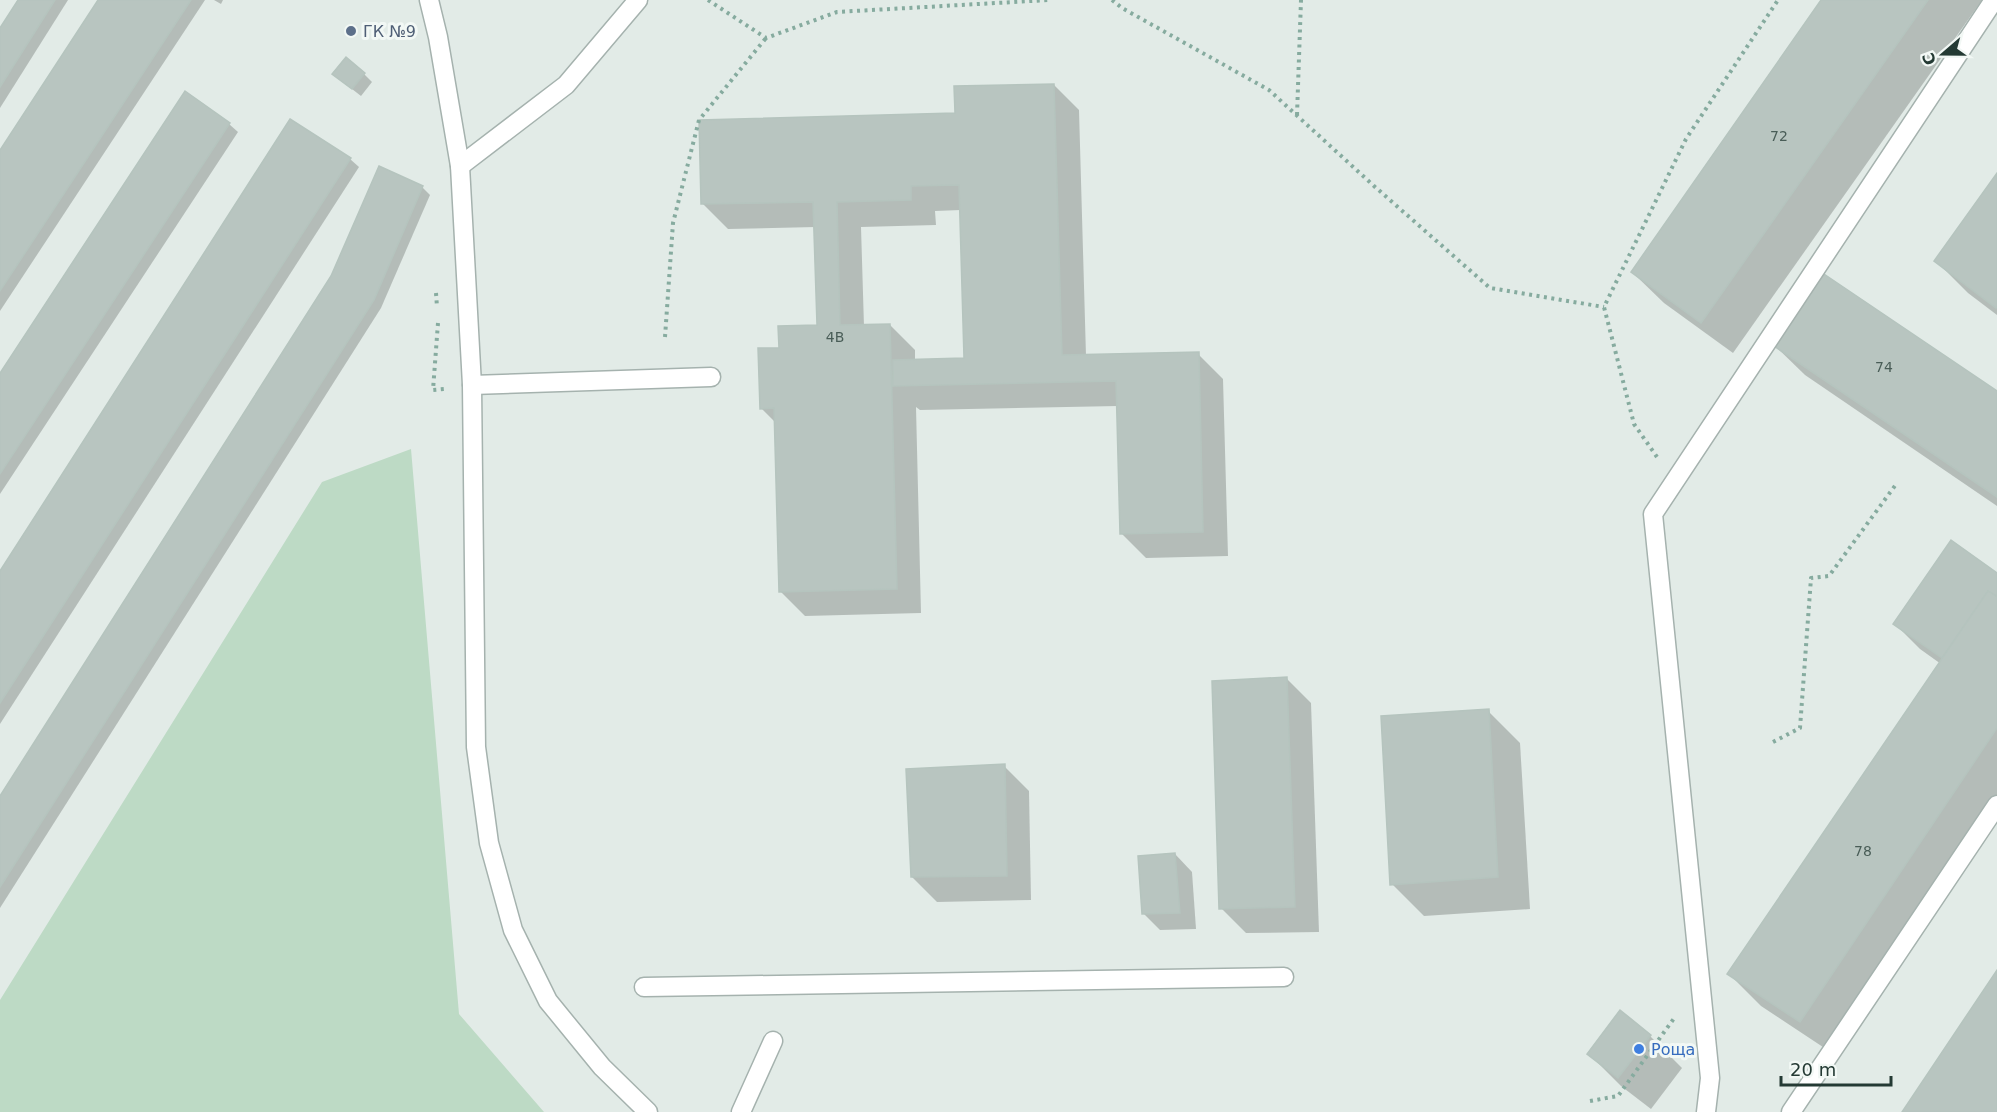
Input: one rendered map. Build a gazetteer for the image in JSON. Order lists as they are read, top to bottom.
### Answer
{
  "places": ["ГК №9", "Роща"],
  "house_numbers": [
    "72",
    "4В",
    "74",
    "78"
  ],
  "scale_bar": "20 m",
  "north": "left"
}
